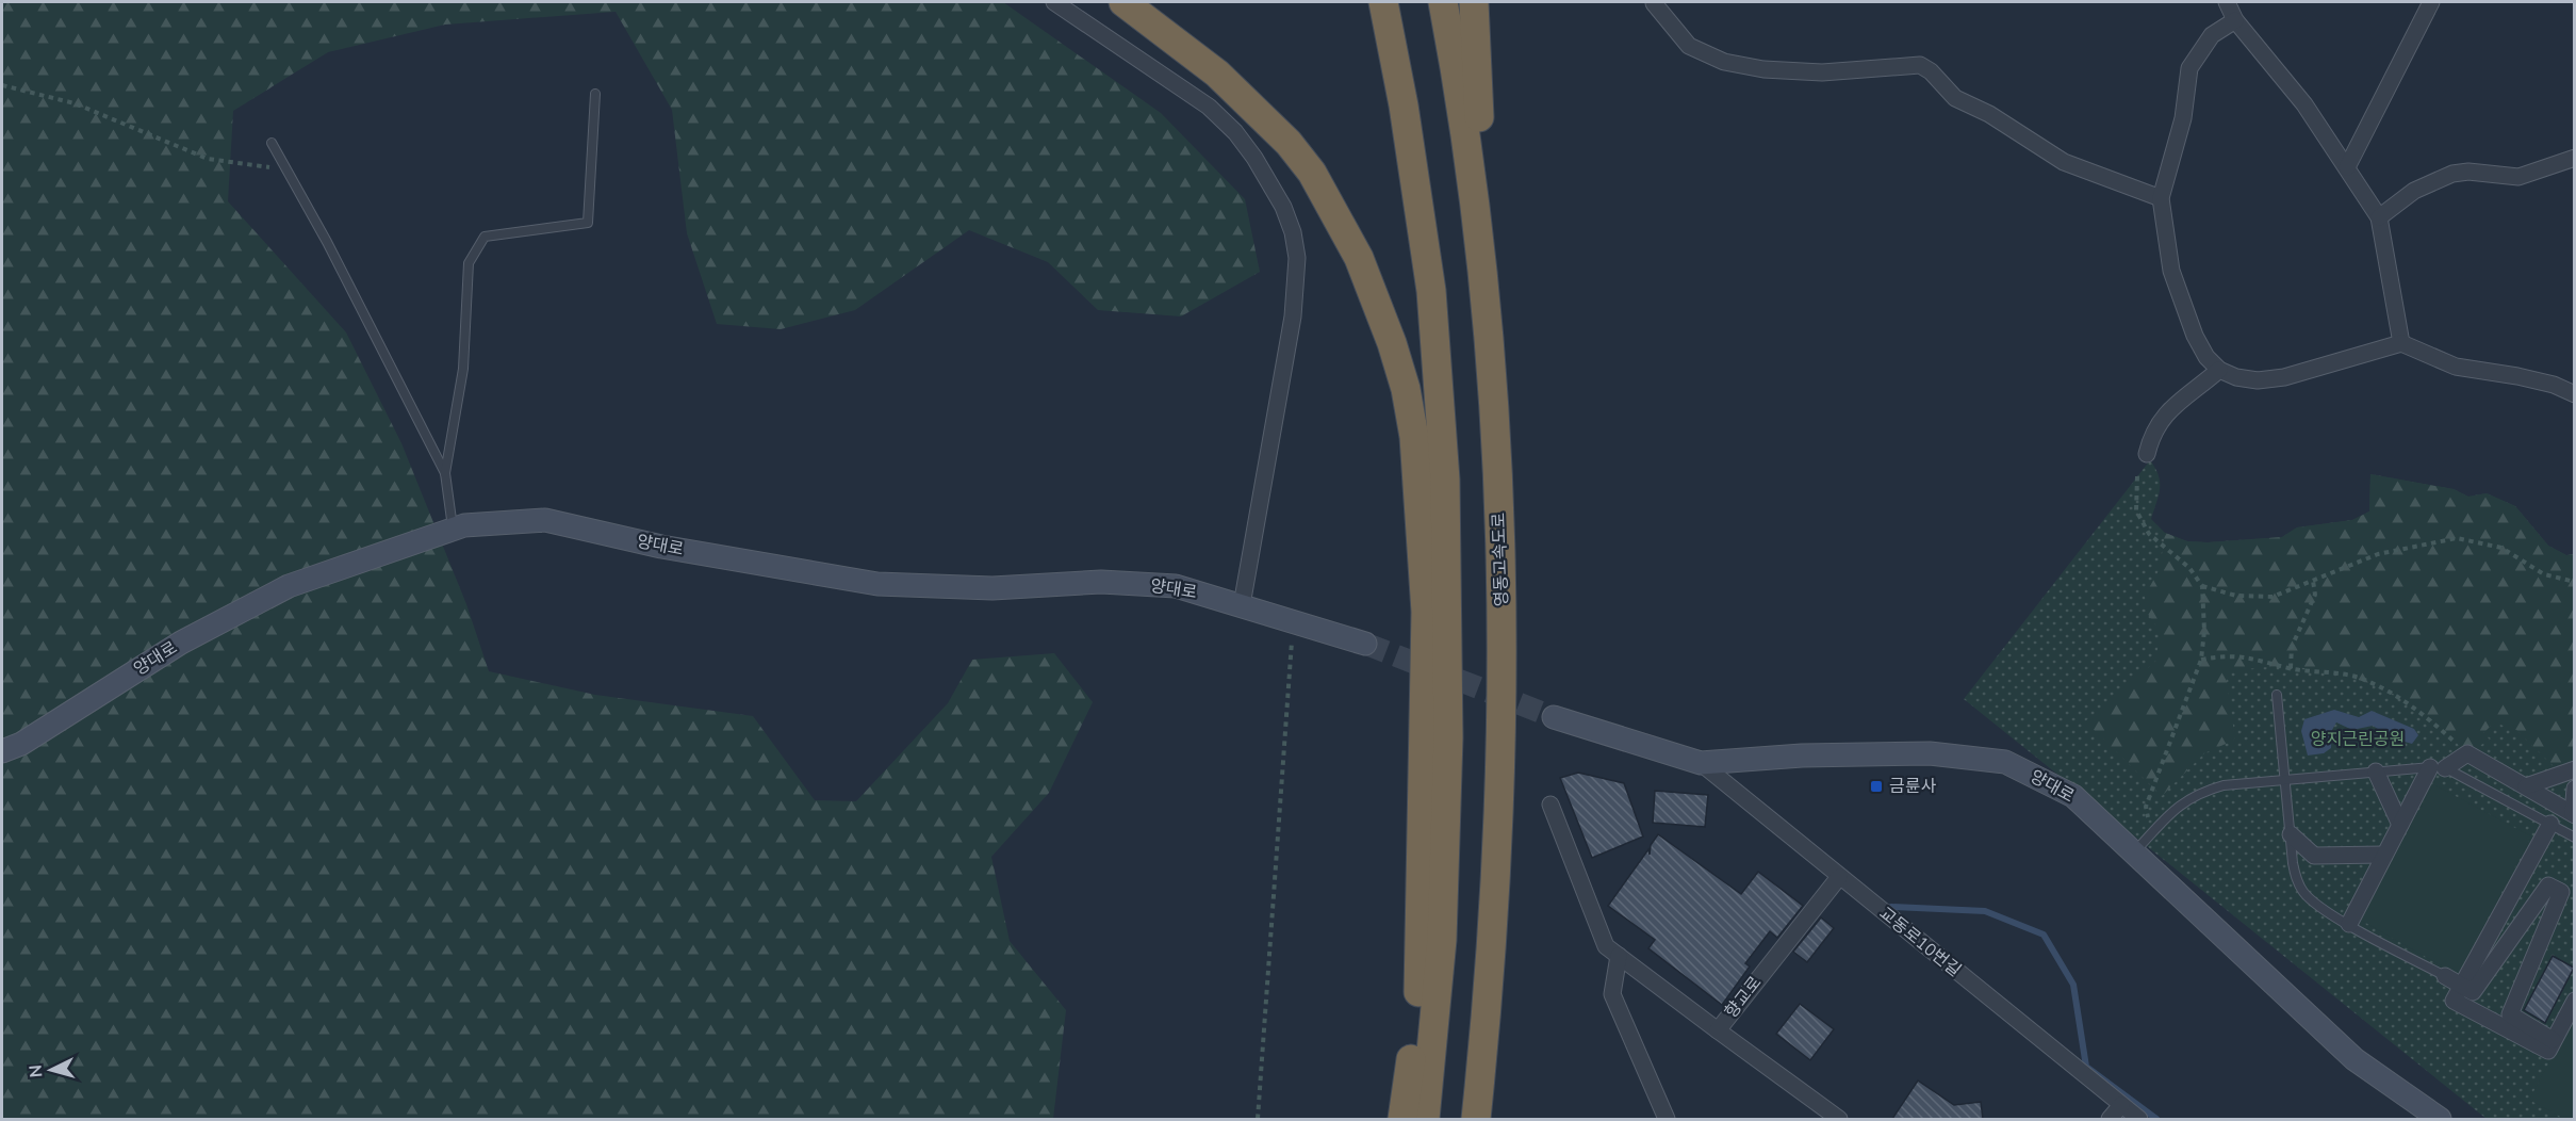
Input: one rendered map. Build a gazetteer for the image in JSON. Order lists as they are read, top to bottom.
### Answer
{
  "streets": {
    "highway": ["영동고속도로"],
    "street": ["양대로", "교동로10번길", "향교로"]
  },
  "crossings": [
    ["양대로", "교동로10번길"],
    ["교동로10번길", "향교로"]
  ],
  "parks": ["양지근린공원"],
  "places": {
    "transit": ["금륜사"]
  },
  "north": "left"
}
